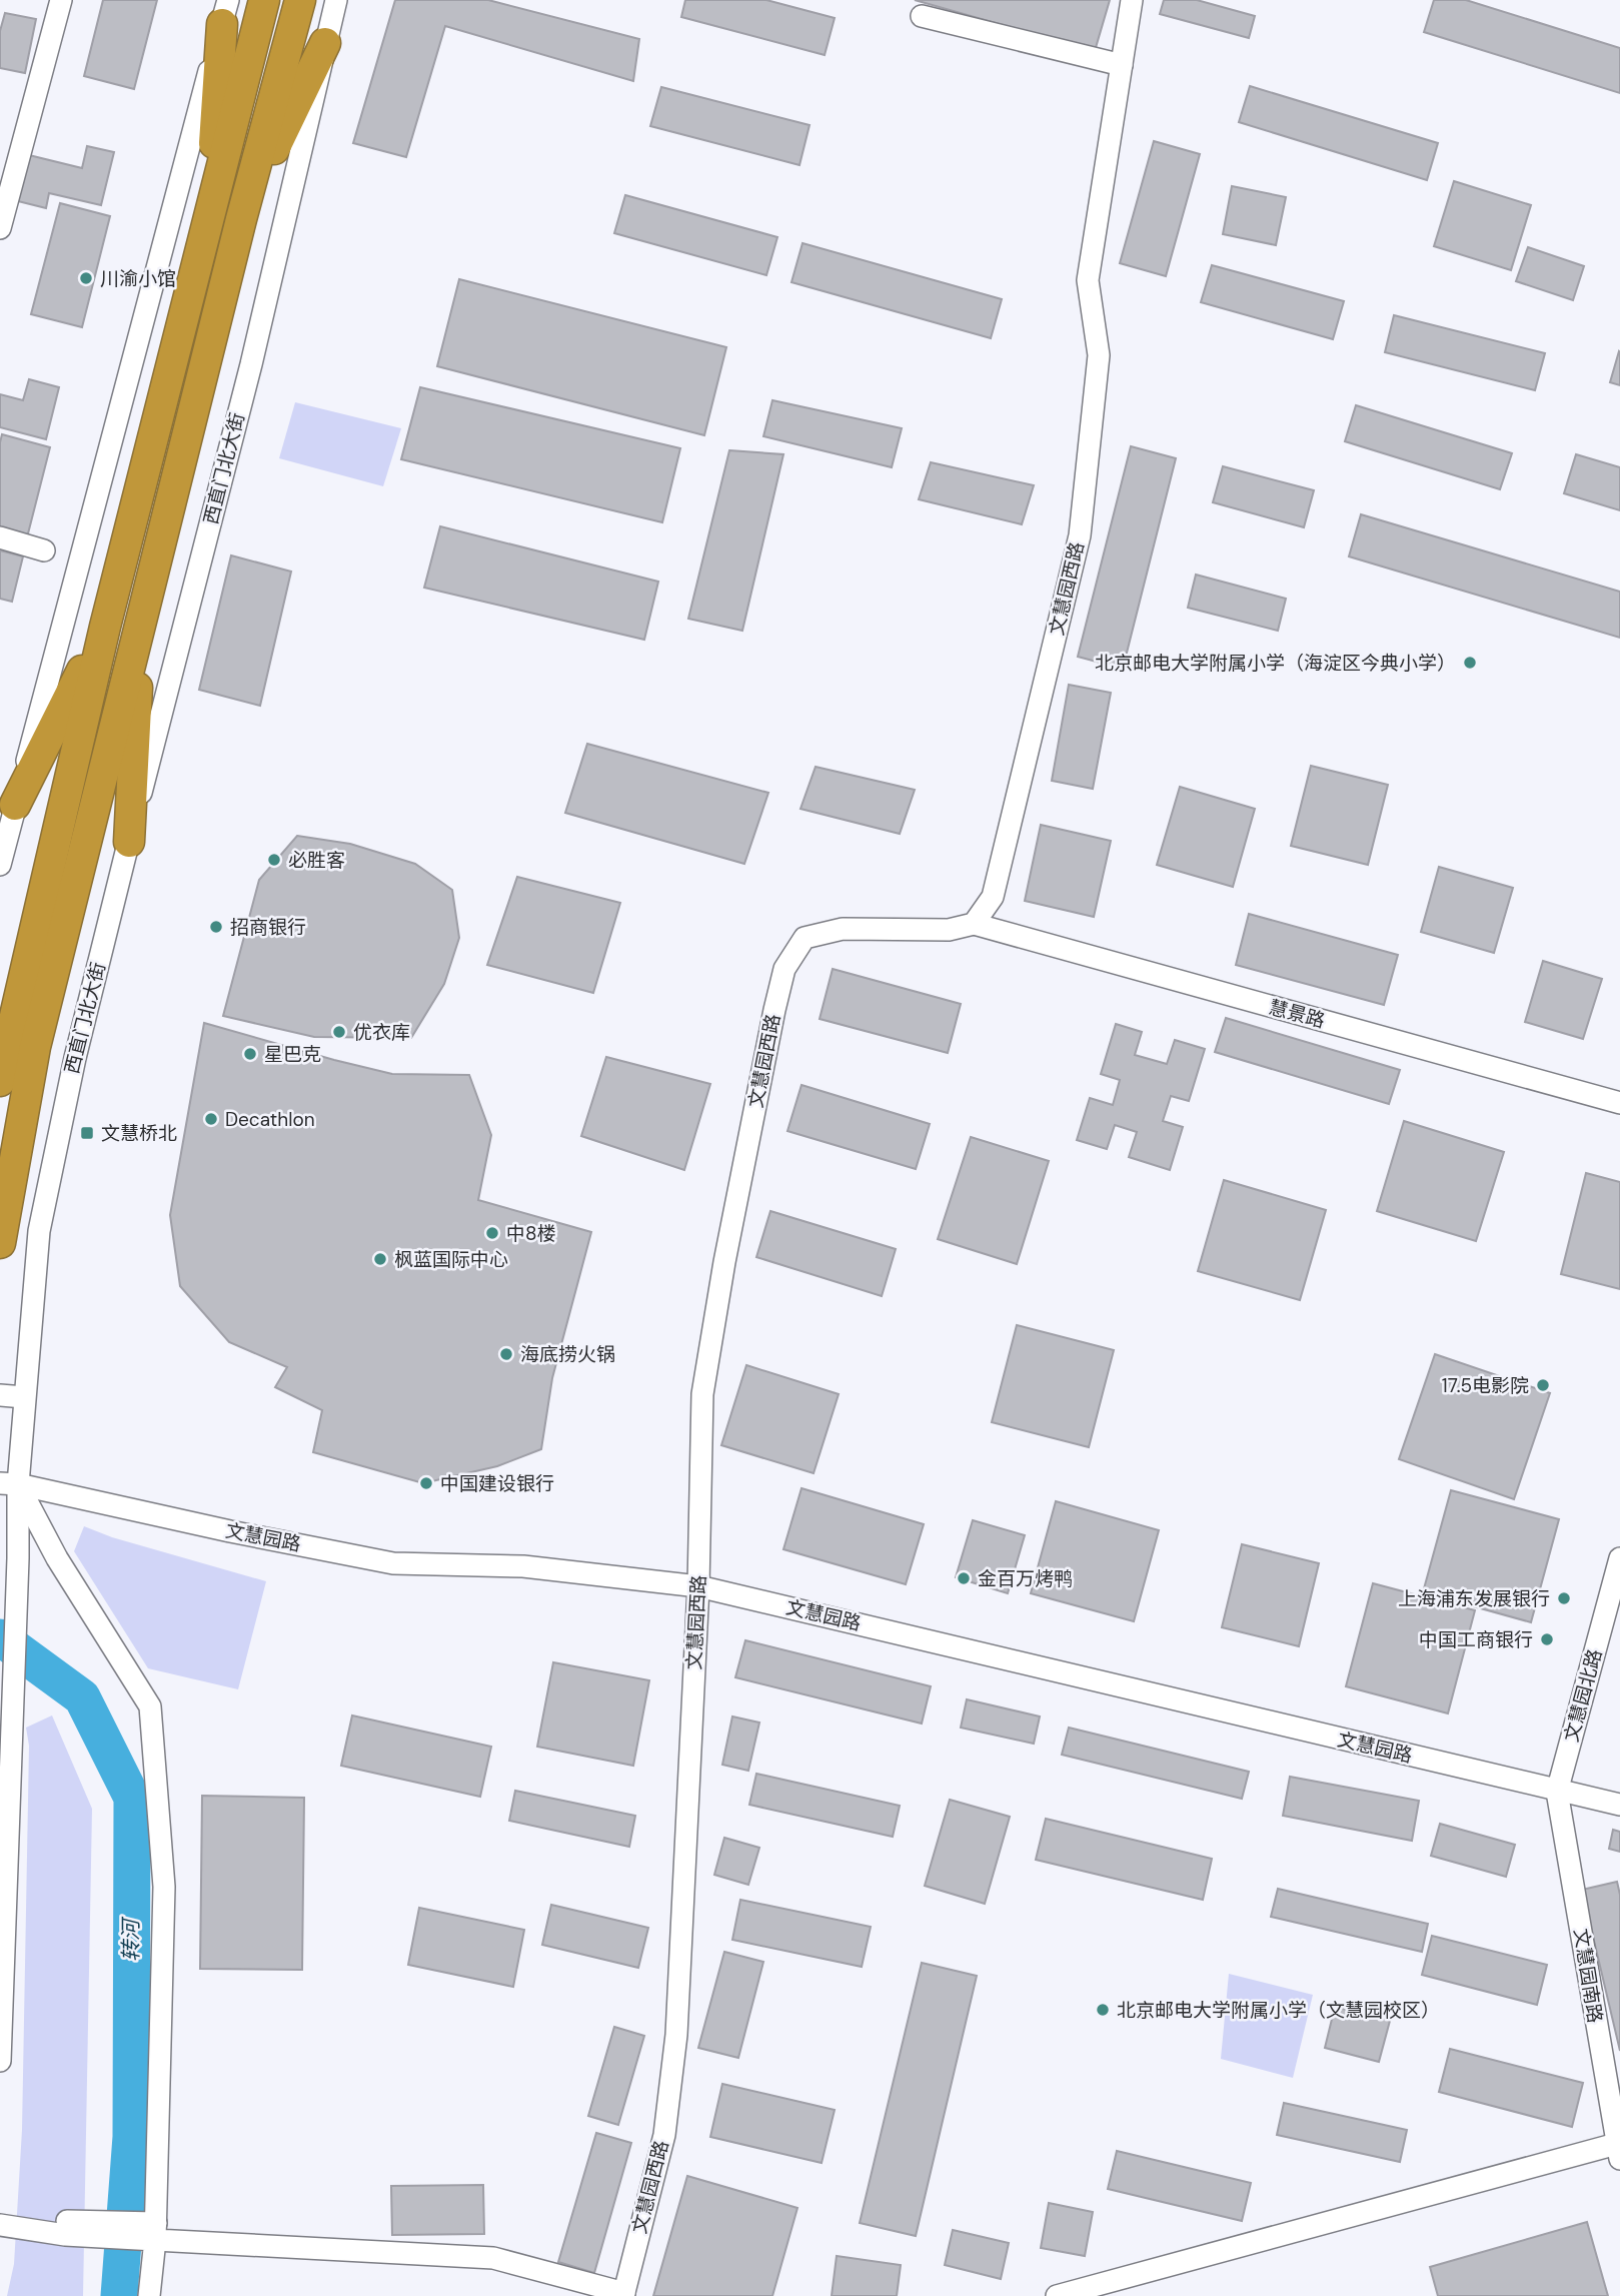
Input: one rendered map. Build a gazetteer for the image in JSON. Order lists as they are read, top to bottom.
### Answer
{
  "streets": {
    "street": [
      "西直门北大街",
      "文慧园西路",
      "慧景路",
      "文慧园路",
      "文慧园北路",
      "文慧园南路"
    ]
  },
  "crossings": [
    ["西直门北大街", "文慧园路"],
    ["文慧园西路", "慧景路"],
    ["文慧园西路", "文慧园路"],
    ["文慧园路", "文慧园北路"],
    ["文慧园路", "文慧园南路"],
    ["文慧园北路", "文慧园南路"]
  ],
  "water": ["转河"],
  "places": {
    "other": [
      "川渝小馆",
      "北京邮电大学附属小学（海淀区今典小学）",
      "必胜客",
      "招商银行",
      "优衣库",
      "星巴克",
      "Decathlon",
      "中8楼",
      "枫蓝国际中心",
      "海底捞火锅",
      "17.5电影院",
      "中国建设银行",
      "金百万烤鸭",
      "上海浦东发展银行",
      "中国工商银行",
      "北京邮电大学附属小学（文慧园校区）"
    ],
    "transit": ["文慧桥北"]
  }
}
